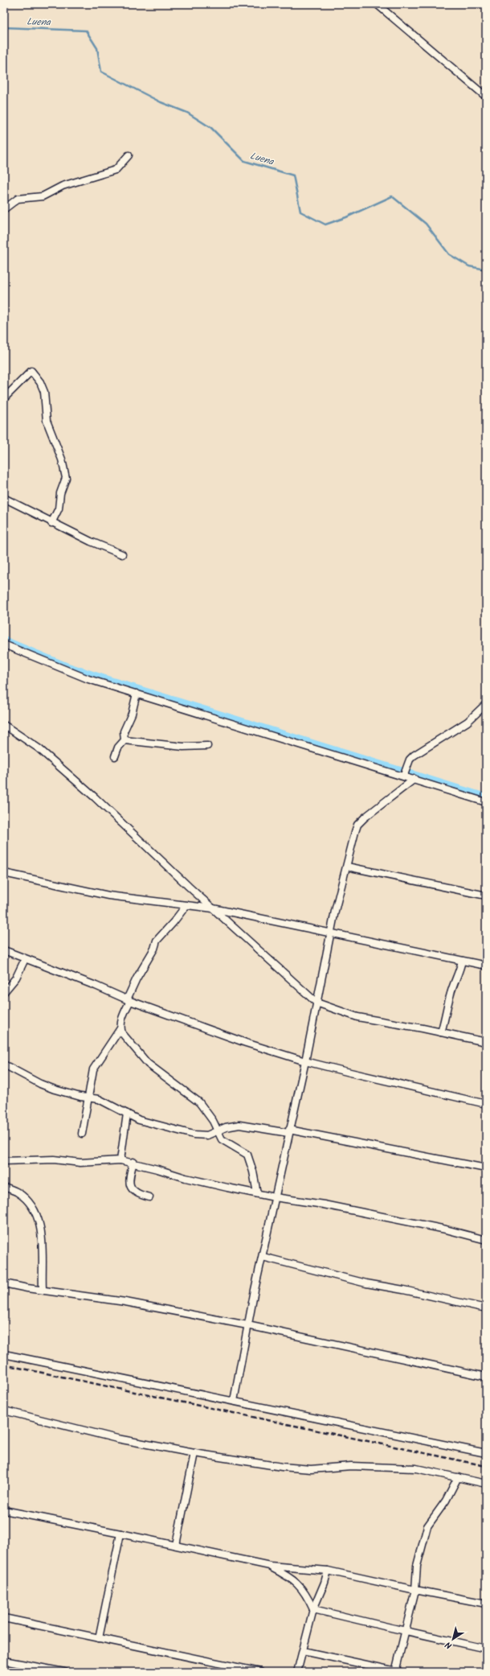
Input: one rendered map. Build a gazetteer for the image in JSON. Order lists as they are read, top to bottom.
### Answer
{
  "water": ["Luena"],
  "north": "bottom left"
}
